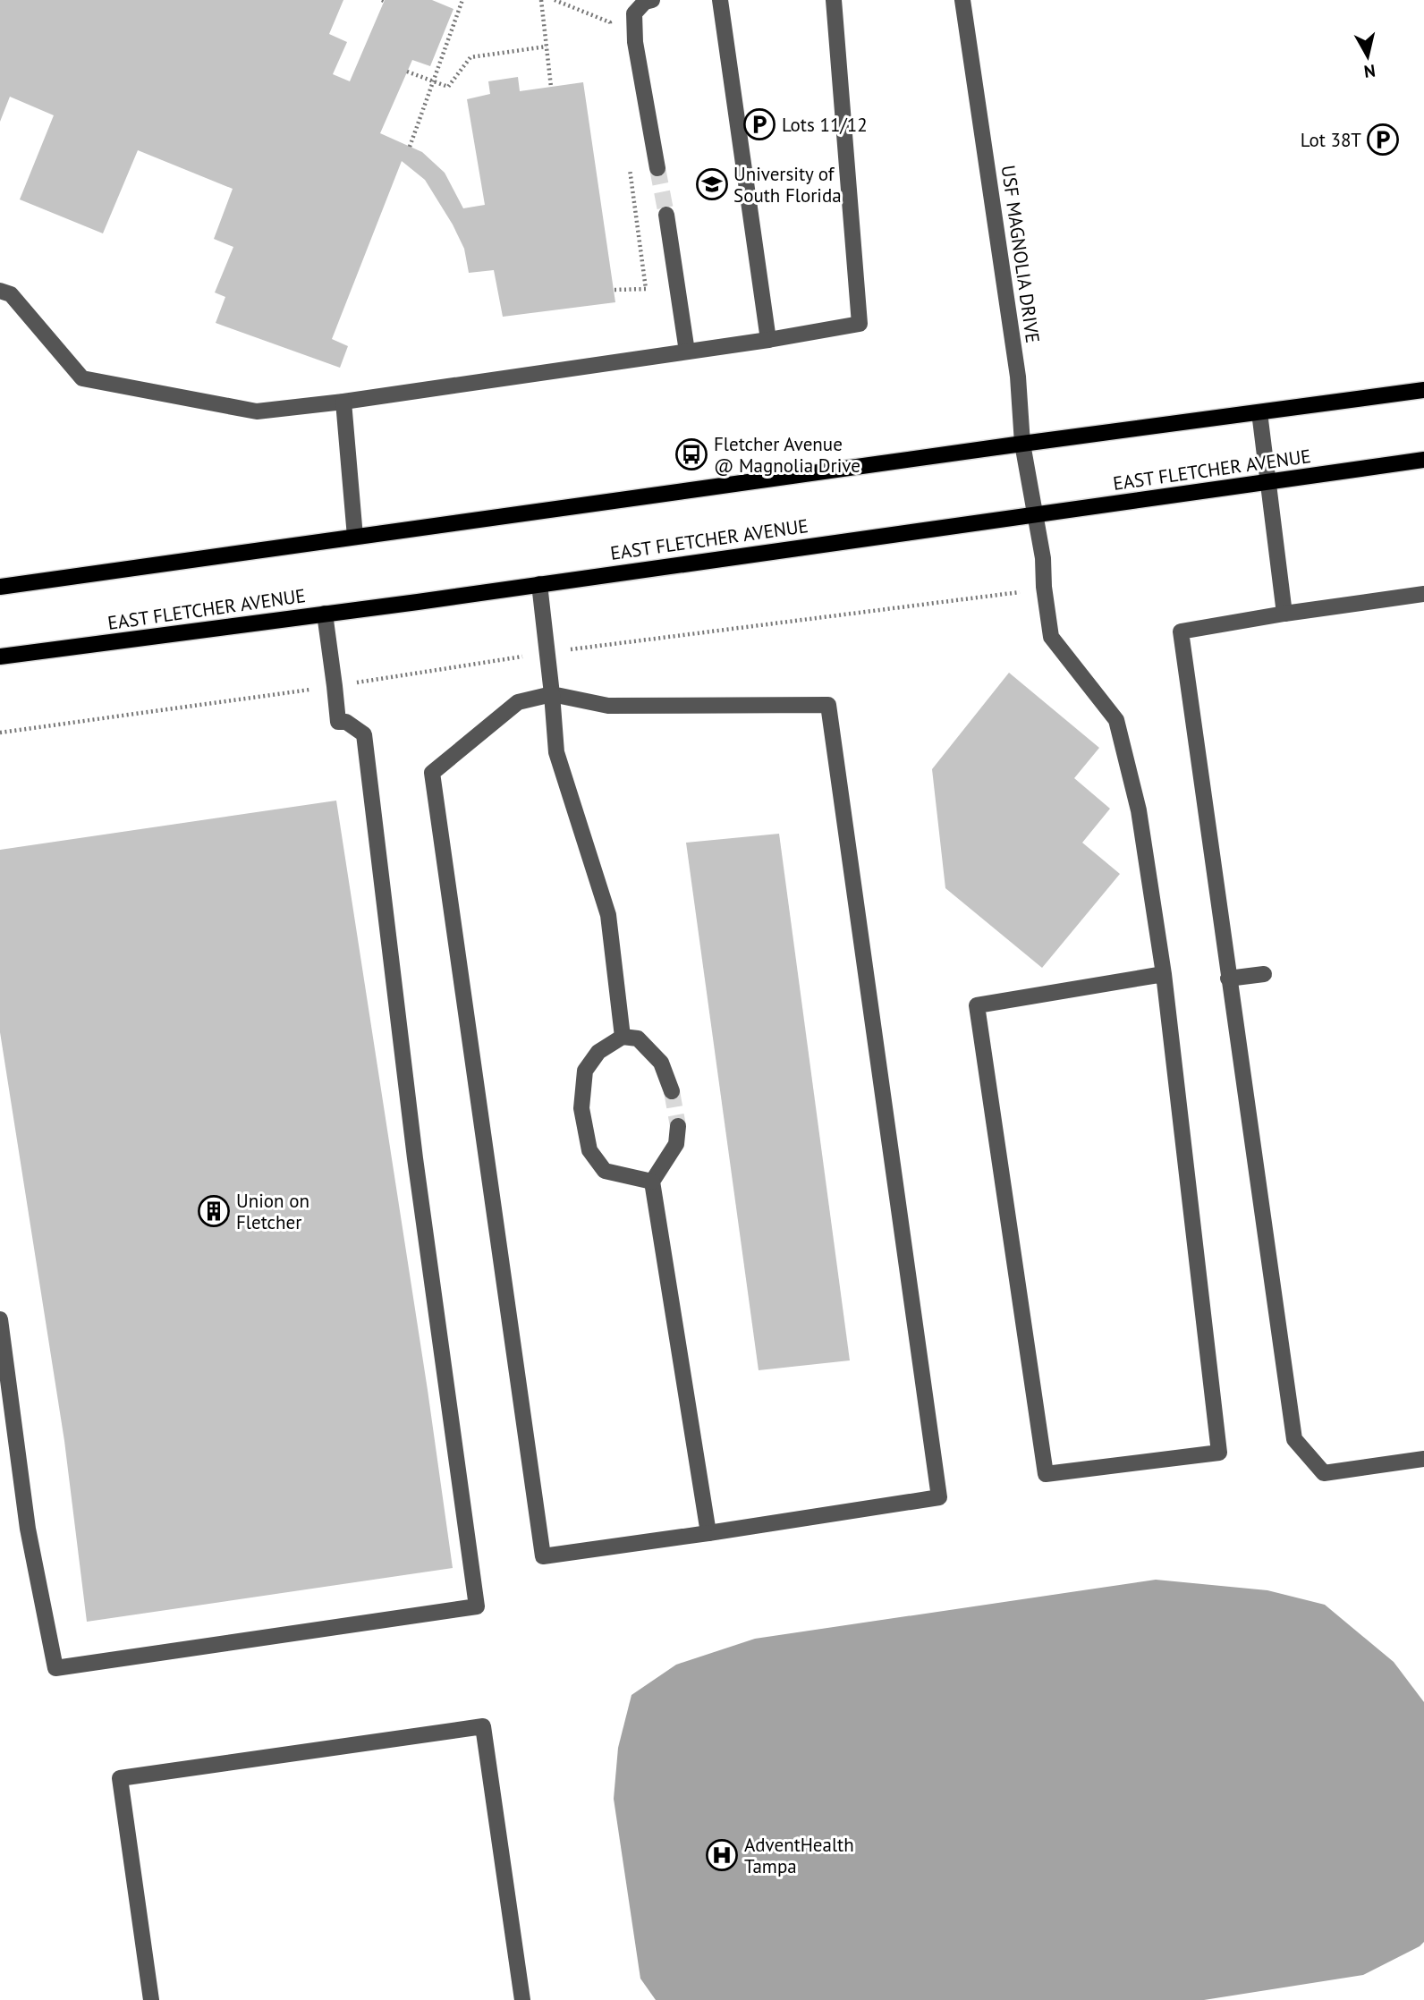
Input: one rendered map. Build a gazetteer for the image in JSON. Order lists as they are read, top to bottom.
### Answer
{
  "streets": {
    "main road": ["EAST FLETCHER AVENUE"],
    "street": ["USF MAGNOLIA DRIVE"]
  },
  "crossings": [
    ["USF MAGNOLIA DRIVE", "EAST FLETCHER AVENUE"]
  ],
  "places": {
    "parking": ["Lots 11/12", "Lot 38T"],
    "school or university": ["University of South Florida"],
    "bus stop": ["Fletcher Avenue @ Magnolia Drive"],
    "building": ["Union on Fletcher"],
    "hospital": ["AdventHealth Tampa"]
  },
  "north": "bottom"
}
